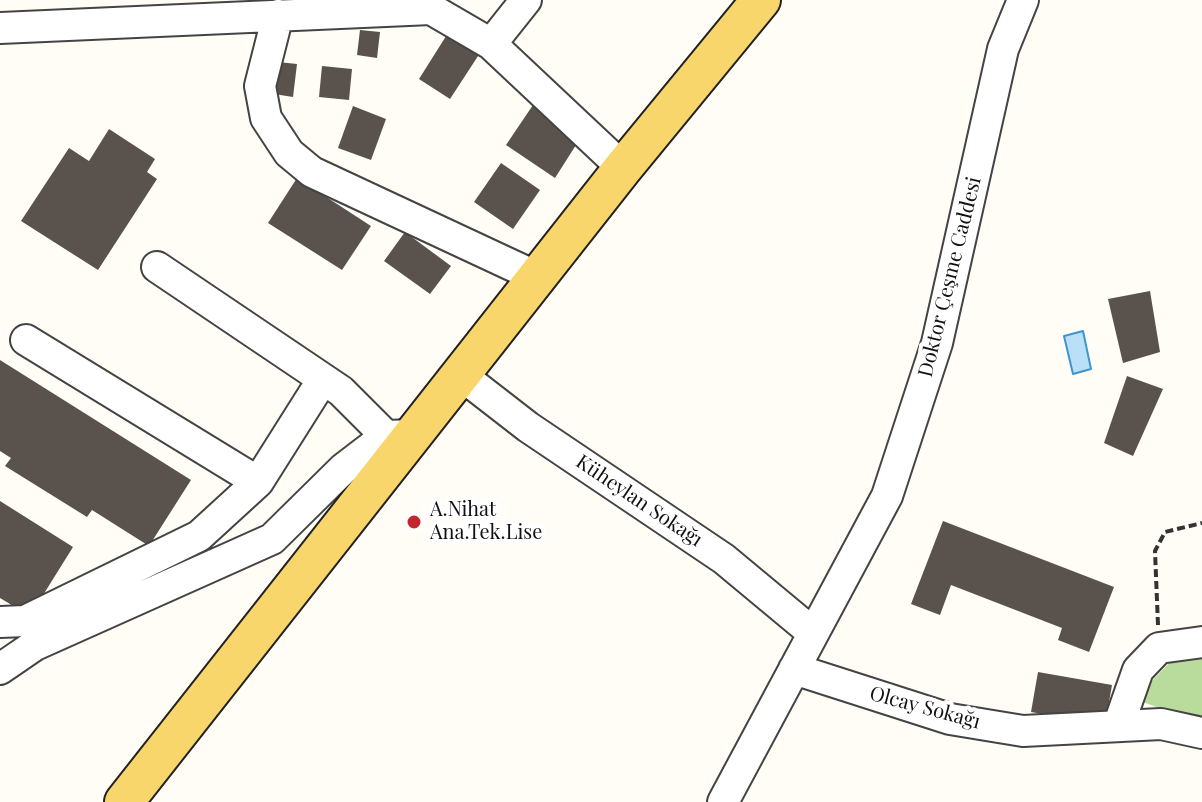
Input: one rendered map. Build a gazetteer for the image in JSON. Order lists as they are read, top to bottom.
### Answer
{
  "streets": {
    "street": ["Doktor Çeşme Caddesi", "Küheylan Sokağı", "Olcay Sokağı"]
  },
  "crossings": [
    ["Doktor Çeşme Caddesi", "Küheylan Sokağı"],
    ["Doktor Çeşme Caddesi", "Olcay Sokağı"]
  ],
  "places": ["A.Nihat Ana.Tek.Lise"]
}
